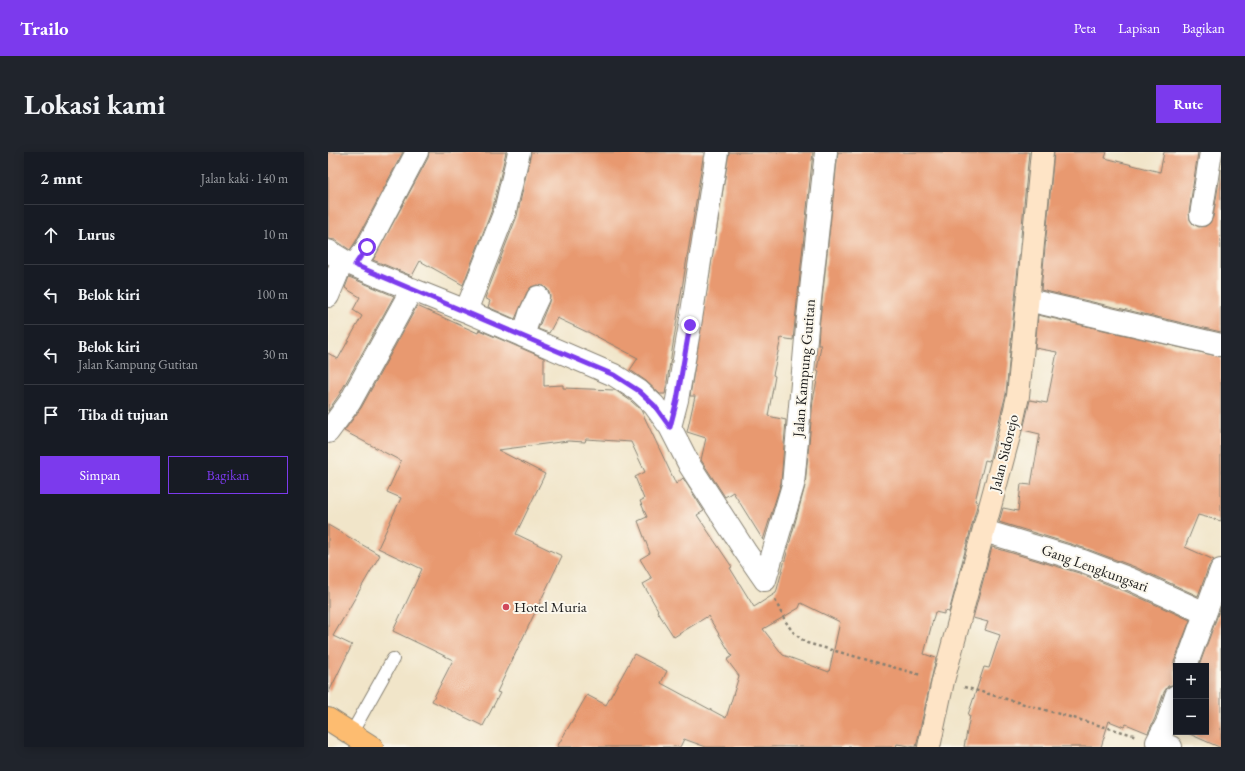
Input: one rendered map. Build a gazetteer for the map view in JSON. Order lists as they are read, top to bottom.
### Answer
{
  "streets": {
    "street": ["Jalan Kampung Gutitan", "Jalan Sidorejo", "Gang Lengkungsari"]
  },
  "crossings": [
    ["Jalan Sidorejo", "Gang Lengkungsari"]
  ],
  "places": ["Hotel Muria"],
  "page": {
    "header": "Trailo",
    "nav": ["Peta", "Lapisan", "Bagikan"],
    "buttons": [
      "Rute",
      ["Simpan", "Bagikan"]
    ],
    "title": "Lokasi kami",
    "heading": ["2 mnt", "Jalan kaki · 140 m"],
    "list": [
      ["Lurus", "10 m"],
      ["Belok kiri", "100 m"],
      ["Belok kiri", "Jalan Kampung Gutitan", "30 m"],
      "Tiba di tujuan"
    ],
    "map_buttons": ["+", "−"]
  }
}
